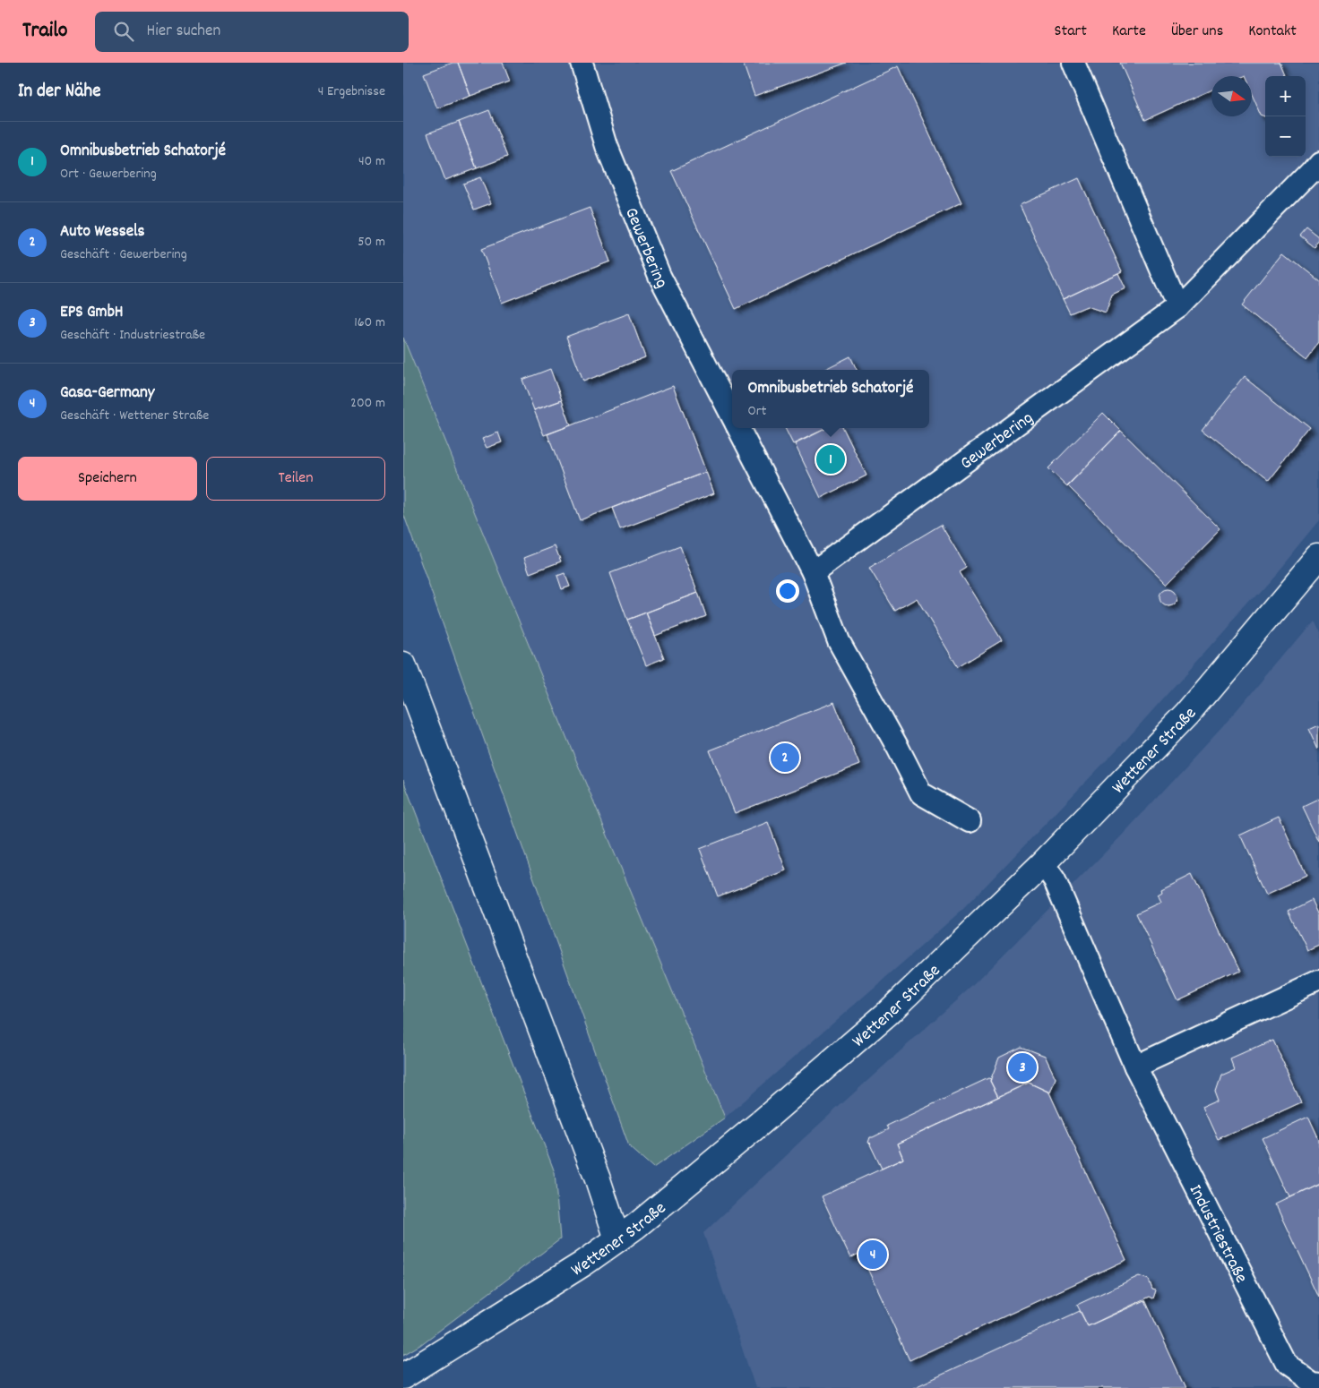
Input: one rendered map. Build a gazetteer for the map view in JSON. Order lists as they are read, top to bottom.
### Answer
{
  "streets": {
    "street": ["Gewerbering", "Wettener Straße", "Industriestraße"]
  },
  "crossings": [
    ["Wettener Straße", "Industriestraße"]
  ],
  "north": "right",
  "page": {
    "header": "Trailo",
    "search": "Hier suchen",
    "nav": [
      "Start",
      "Karte",
      "Über uns",
      "Kontakt"
    ],
    "heading": ["In der Nähe", "4 Ergebnisse"],
    "map_buttons": ["+", "−"],
    "list": [
      {
        "mark": "1",
        "name": "Omnibusbetrieb Schatorjé",
        "note": "Ort · Gewerbering",
        "value": "40 m"
      },
      {
        "mark": "2",
        "name": "Auto Wessels",
        "note": "Geschäft · Gewerbering",
        "value": "50 m"
      },
      {
        "mark": "3",
        "name": "EPS GmbH",
        "note": "Geschäft · Industriestraße",
        "value": "160 m"
      },
      {
        "mark": "4",
        "name": "Gasa-Germany",
        "note": "Geschäft · Wettener Straße",
        "value": "200 m"
      }
    ],
    "popup": ["Omnibusbetrieb Schatorjé", "Ort"],
    "buttons": ["Speichern", "Teilen"],
    "pins": [
      "1",
      "2",
      "3",
      "4"
    ]
  }
}
